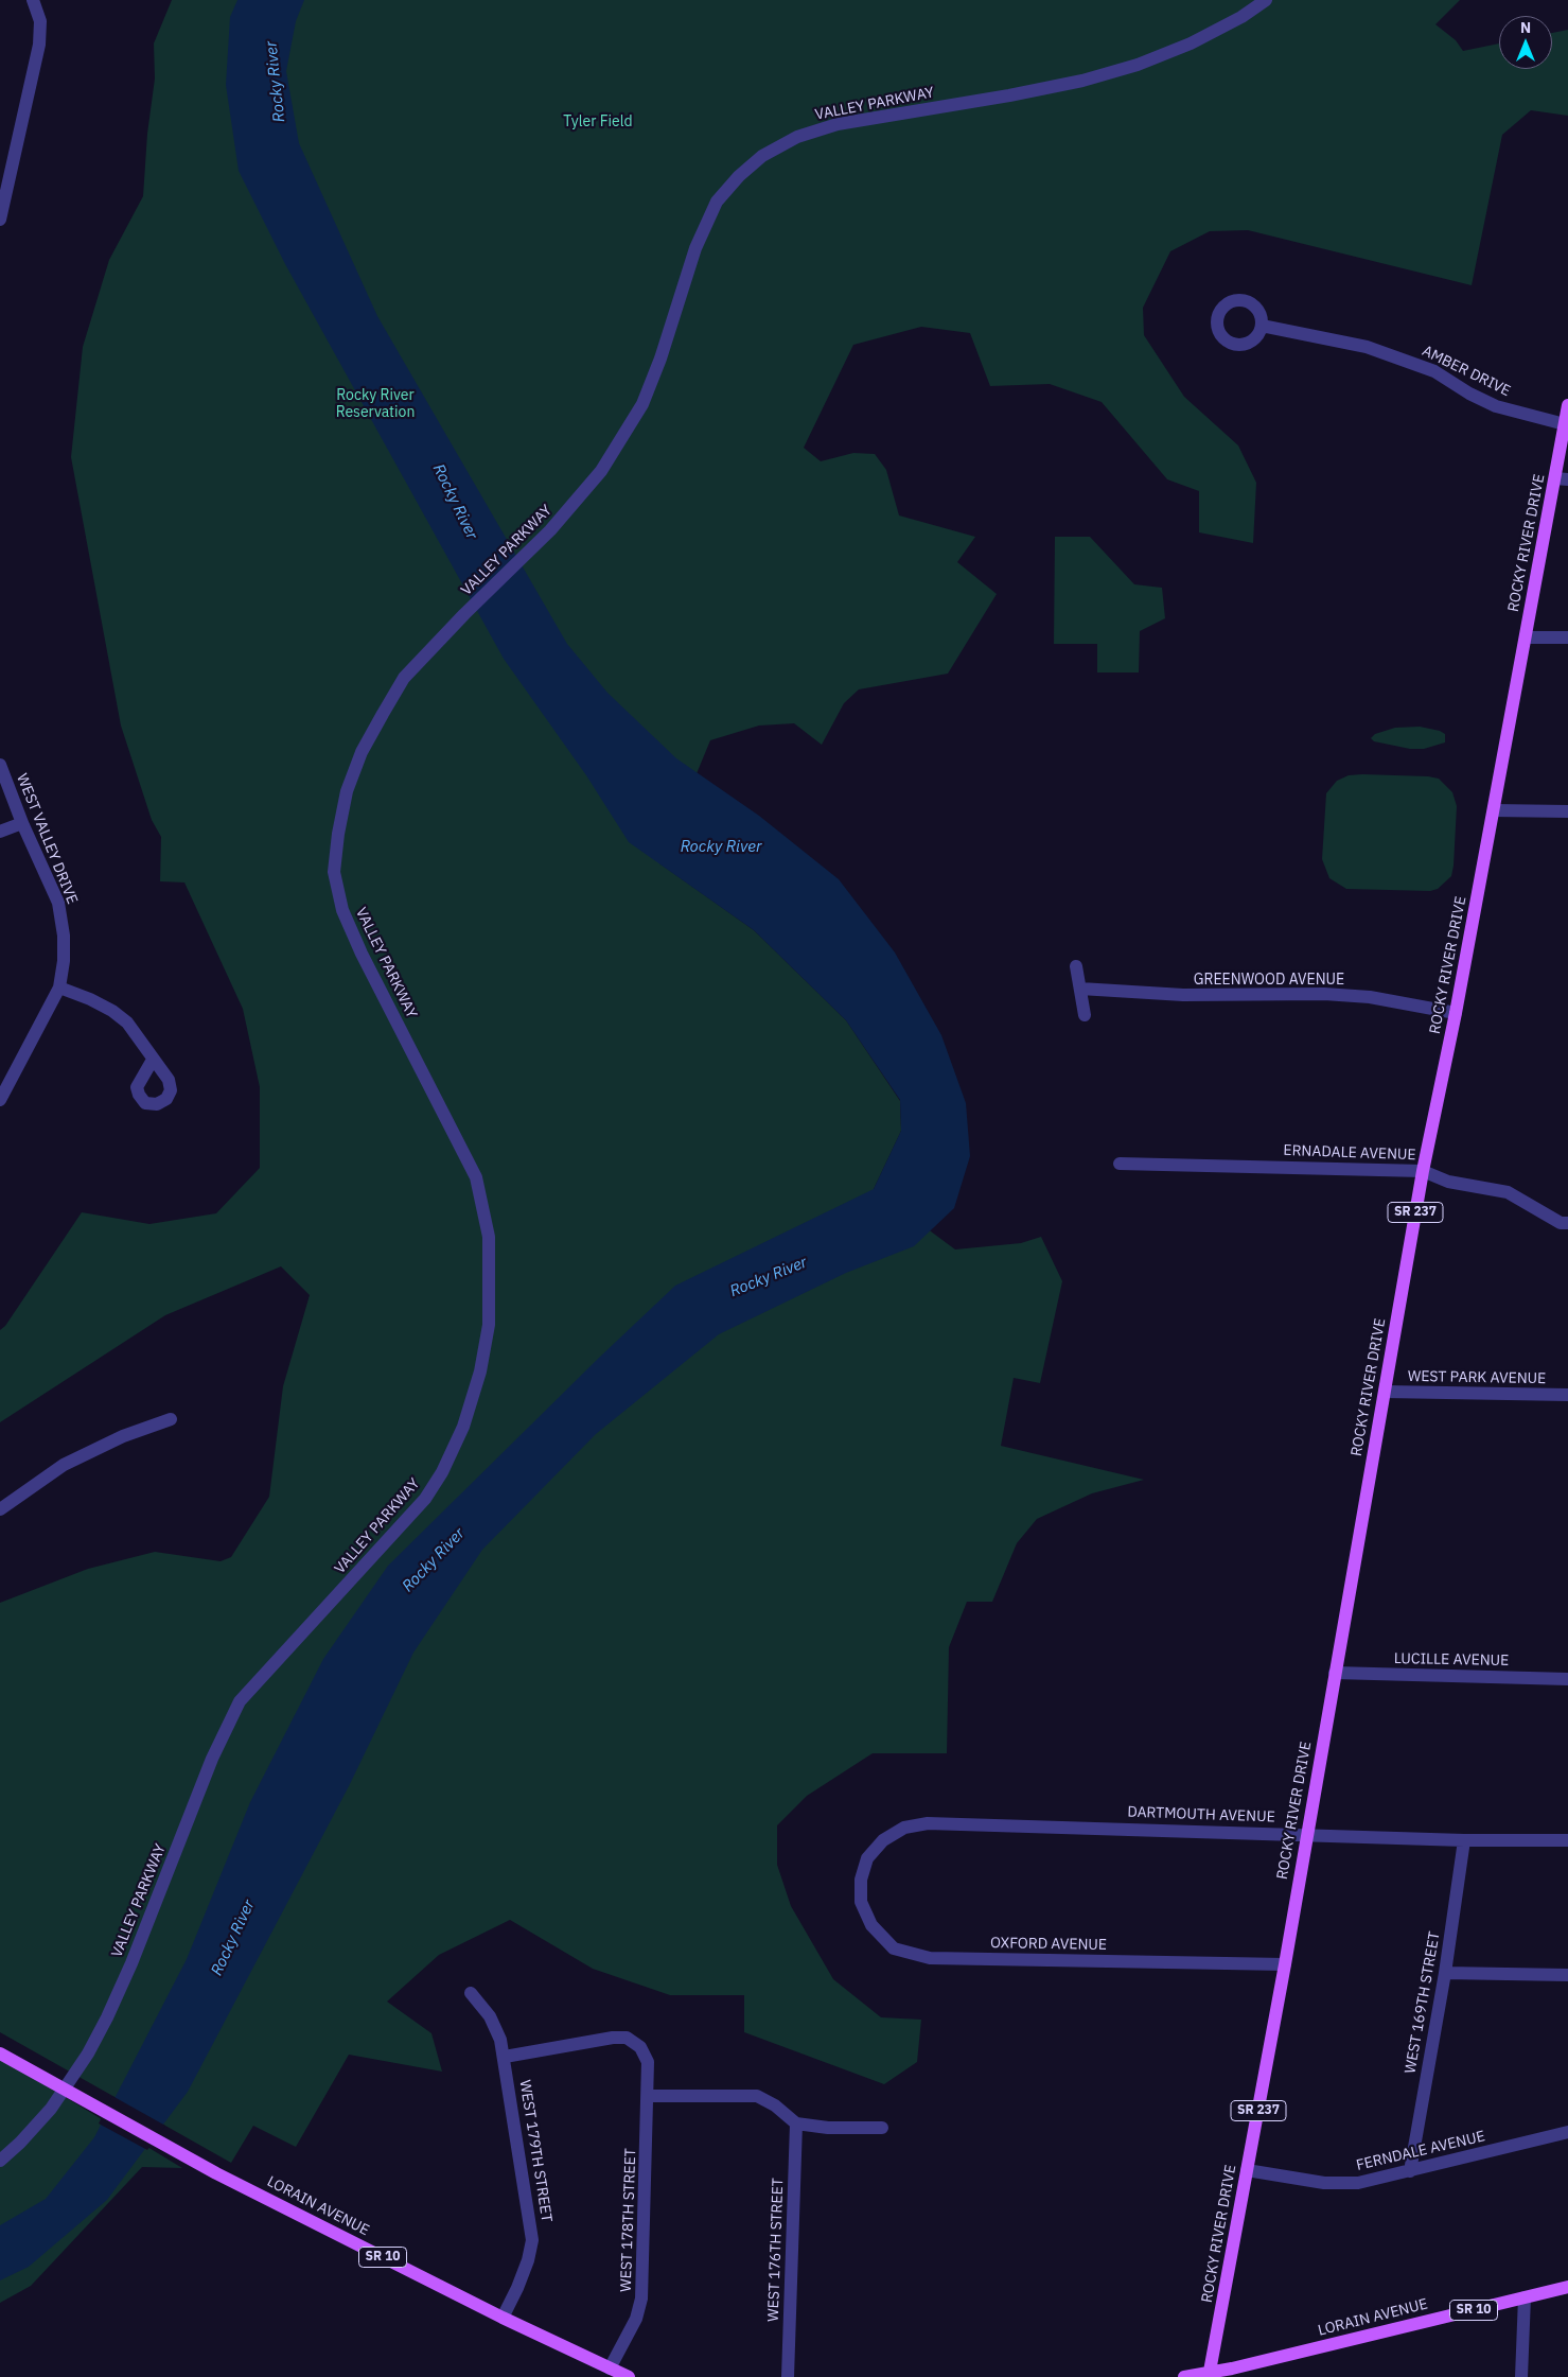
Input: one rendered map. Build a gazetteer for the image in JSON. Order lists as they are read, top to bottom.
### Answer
{
  "streets": {
    "main road": [
      "ROCKY RIVER DRIVE",
      "SR 237",
      "LORAIN AVENUE",
      "SR 10"
    ],
    "street": [
      "VALLEY PARKWAY",
      "AMBER DRIVE",
      "WEST VALLEY DRIVE",
      "GREENWOOD AVENUE",
      "ERNADALE AVENUE",
      "WEST PARK AVENUE",
      "LUCILLE AVENUE",
      "DARTMOUTH AVENUE",
      "OXFORD AVENUE",
      "WEST 169TH STREET",
      "WEST 179TH STREET",
      "FERNDALE AVENUE",
      "WEST 178TH STREET",
      "WEST 176TH STREET"
    ]
  },
  "crossings": [
    ["AMBER DRIVE", "ROCKY RIVER DRIVE"],
    ["ROCKY RIVER DRIVE", "GREENWOOD AVENUE"],
    ["ROCKY RIVER DRIVE", "ERNADALE AVENUE"],
    ["ROCKY RIVER DRIVE", "WEST PARK AVENUE"],
    ["ROCKY RIVER DRIVE", "LUCILLE AVENUE"],
    ["ROCKY RIVER DRIVE", "DARTMOUTH AVENUE"],
    ["ROCKY RIVER DRIVE", "OXFORD AVENUE"],
    ["ROCKY RIVER DRIVE", "FERNDALE AVENUE"],
    ["ROCKY RIVER DRIVE", "LORAIN AVENUE"],
    ["DARTMOUTH AVENUE", "OXFORD AVENUE"],
    ["DARTMOUTH AVENUE", "WEST 169TH STREET"],
    ["WEST 169TH STREET", "FERNDALE AVENUE"],
    ["WEST 179TH STREET", "LORAIN AVENUE"],
    ["WEST 179TH STREET", "WEST 178TH STREET"],
    ["LORAIN AVENUE", "WEST 178TH STREET"]
  ],
  "water": ["Rocky River"],
  "parks": ["Tyler Field", "Rocky River Reservation"],
  "north": "top"
}
